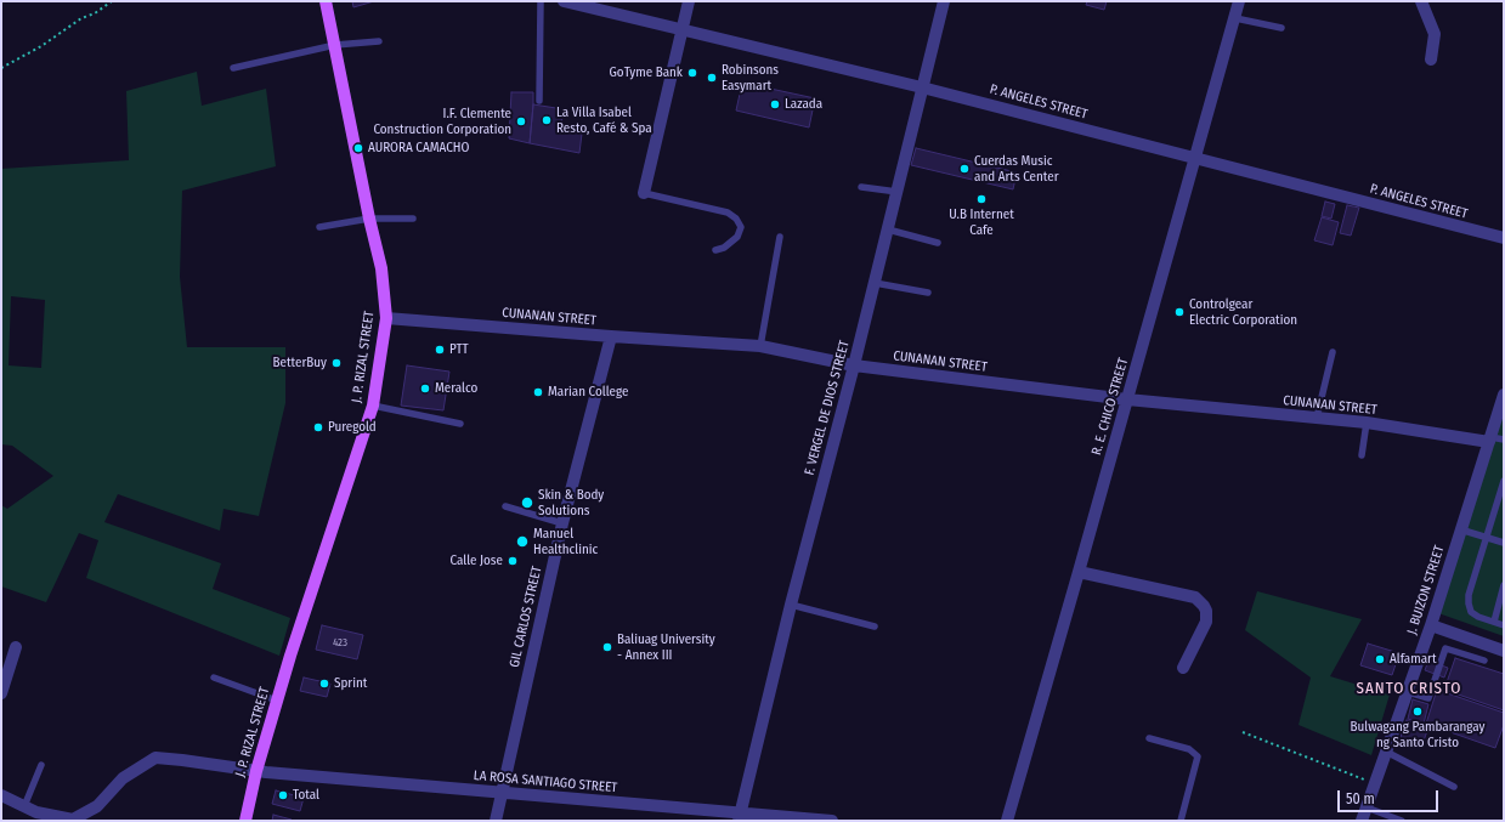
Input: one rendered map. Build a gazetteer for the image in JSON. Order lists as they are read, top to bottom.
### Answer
{
  "streets": {
    "main road": ["J. P. RIZAL STREET"],
    "street": [
      "P. ANGELES STREET",
      "CUNANAN STREET",
      "R. E. CHICO STREET",
      "F. VERGEL DE DIOS STREET",
      "J. BUIZON STREET",
      "GIL CARLOS STREET",
      "LA ROSA SANTIAGO STREET"
    ]
  },
  "crossings": [
    ["P. ANGELES STREET", "R. E. CHICO STREET"],
    ["P. ANGELES STREET", "F. VERGEL DE DIOS STREET"],
    ["CUNANAN STREET", "J. P. RIZAL STREET"],
    ["CUNANAN STREET", "R. E. CHICO STREET"],
    ["CUNANAN STREET", "F. VERGEL DE DIOS STREET"],
    ["CUNANAN STREET", "J. BUIZON STREET"],
    ["CUNANAN STREET", "GIL CARLOS STREET"],
    ["J. P. RIZAL STREET", "LA ROSA SANTIAGO STREET"],
    ["F. VERGEL DE DIOS STREET", "LA ROSA SANTIAGO STREET"],
    ["GIL CARLOS STREET", "LA ROSA SANTIAGO STREET"]
  ],
  "districts": ["SANTO CRISTO"],
  "places": [
    "GoTyme Bank",
    "Robinsons Easymart",
    "Lazada",
    "La Villa Isabel Resto, Café & Spa",
    "I.F. Clemente Construction Corporation",
    "AURORA CAMACHO",
    "Cuerdas Music and Arts Center",
    "U.B Internet Cafe",
    "Controlgear Electric Corporation",
    "PTT",
    "BetterBuy",
    "Meralco",
    "Marian College",
    "Puregold",
    "Skin & Body Solutions",
    "Manuel Healthclinic",
    "Calle Jose",
    "Baliuag University - Annex III",
    "Alfamart",
    "Sprint",
    "Bulwagang Pambarangay ng Santo Cristo",
    "Total"
  ],
  "house_numbers": ["423"],
  "scale_bar": "50 m"
}
